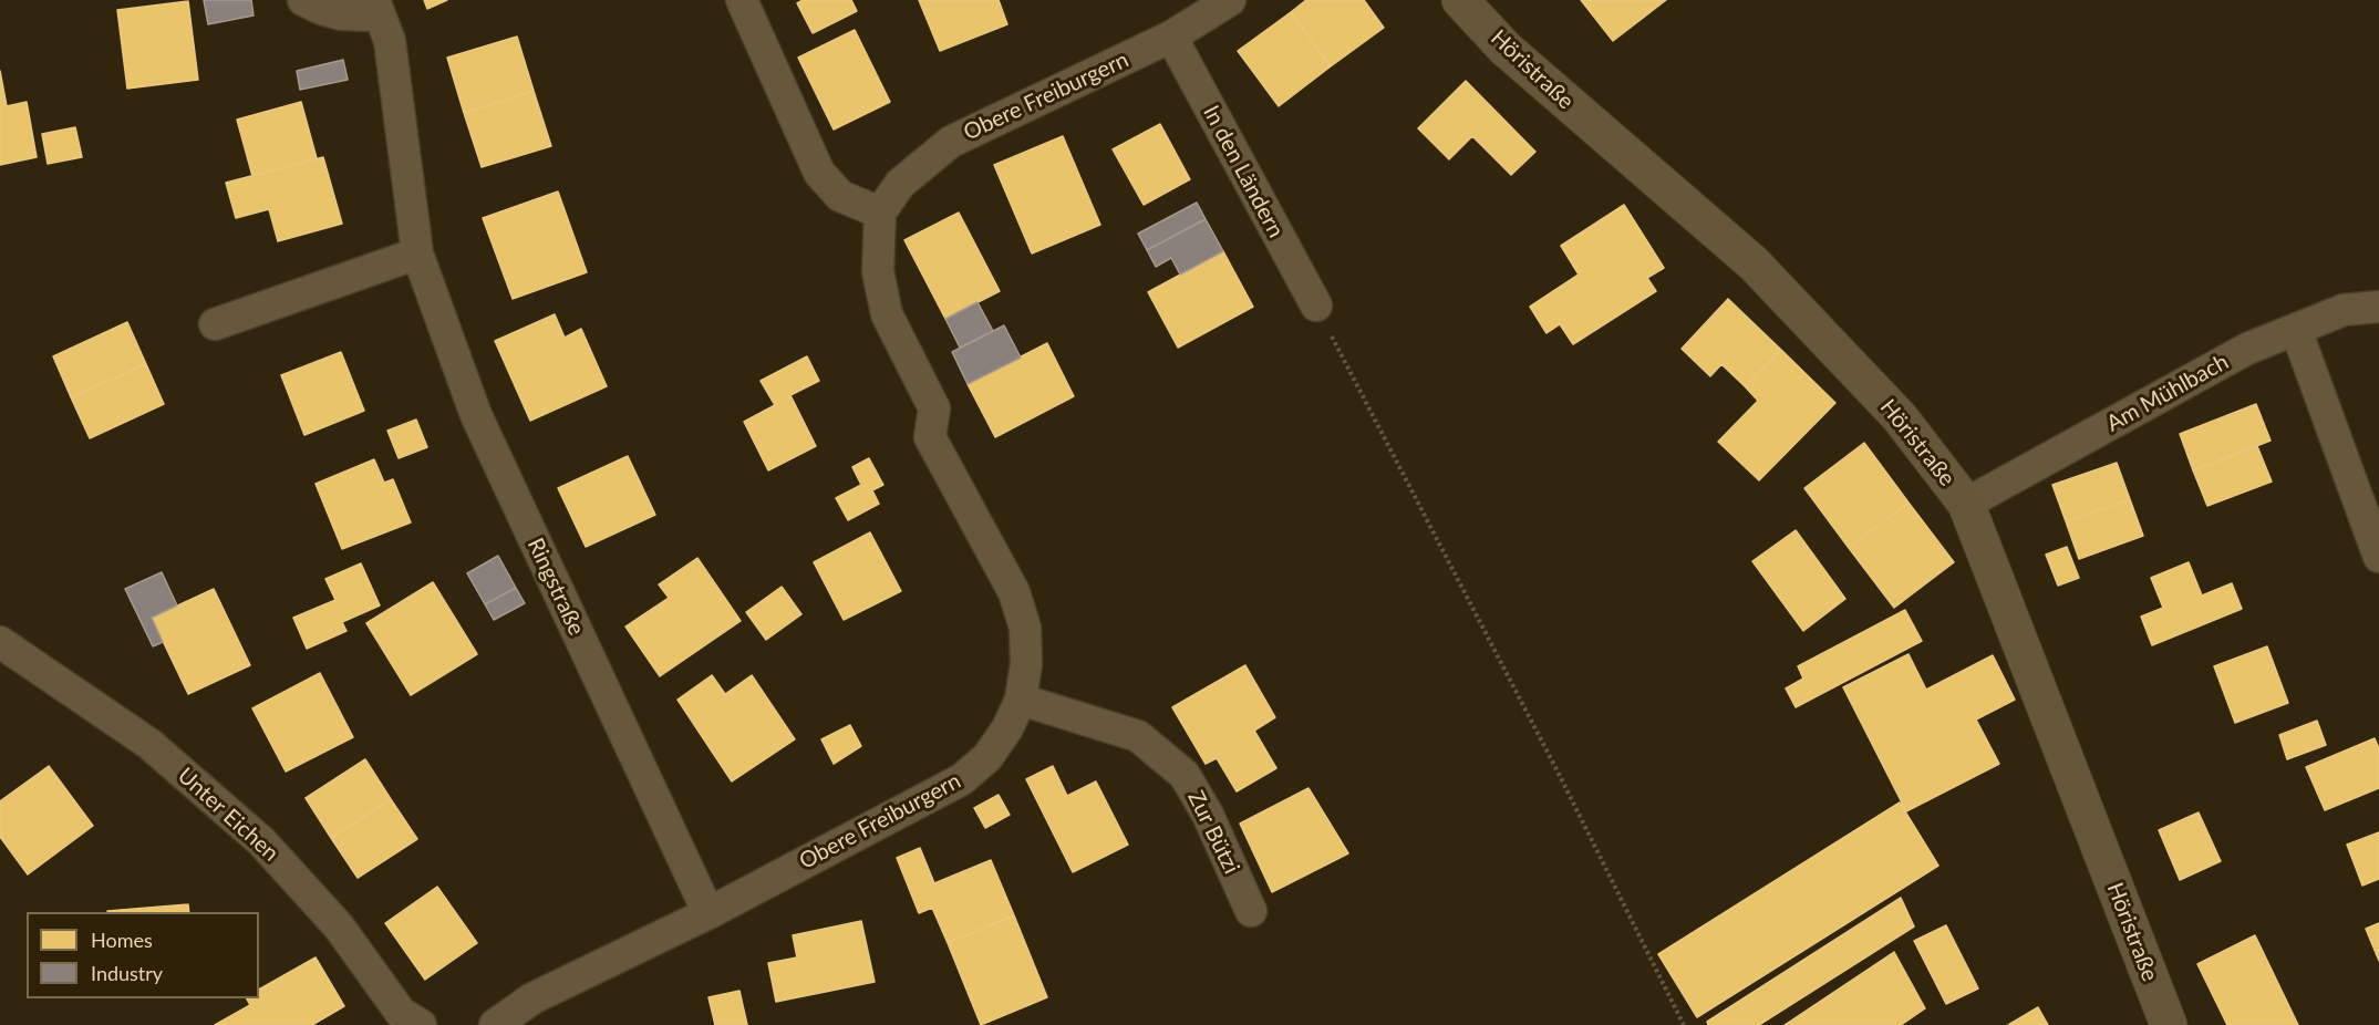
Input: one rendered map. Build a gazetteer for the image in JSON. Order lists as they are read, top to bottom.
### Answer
{
  "streets": {
    "main road": ["Höristraße"],
    "street": [
      "Obere Freiburgern",
      "In den Ländern",
      "Am Mühlbach",
      "Ringstraße",
      "Unter Eichen",
      "Zur Bützi"
    ]
  },
  "crossings": [
    ["Höristraße", "Am Mühlbach"],
    ["Obere Freiburgern", "In den Ländern"],
    ["Obere Freiburgern", "Ringstraße"],
    ["Obere Freiburgern", "Zur Bützi"]
  ],
  "legend": ["Homes", "Industry"]
}
